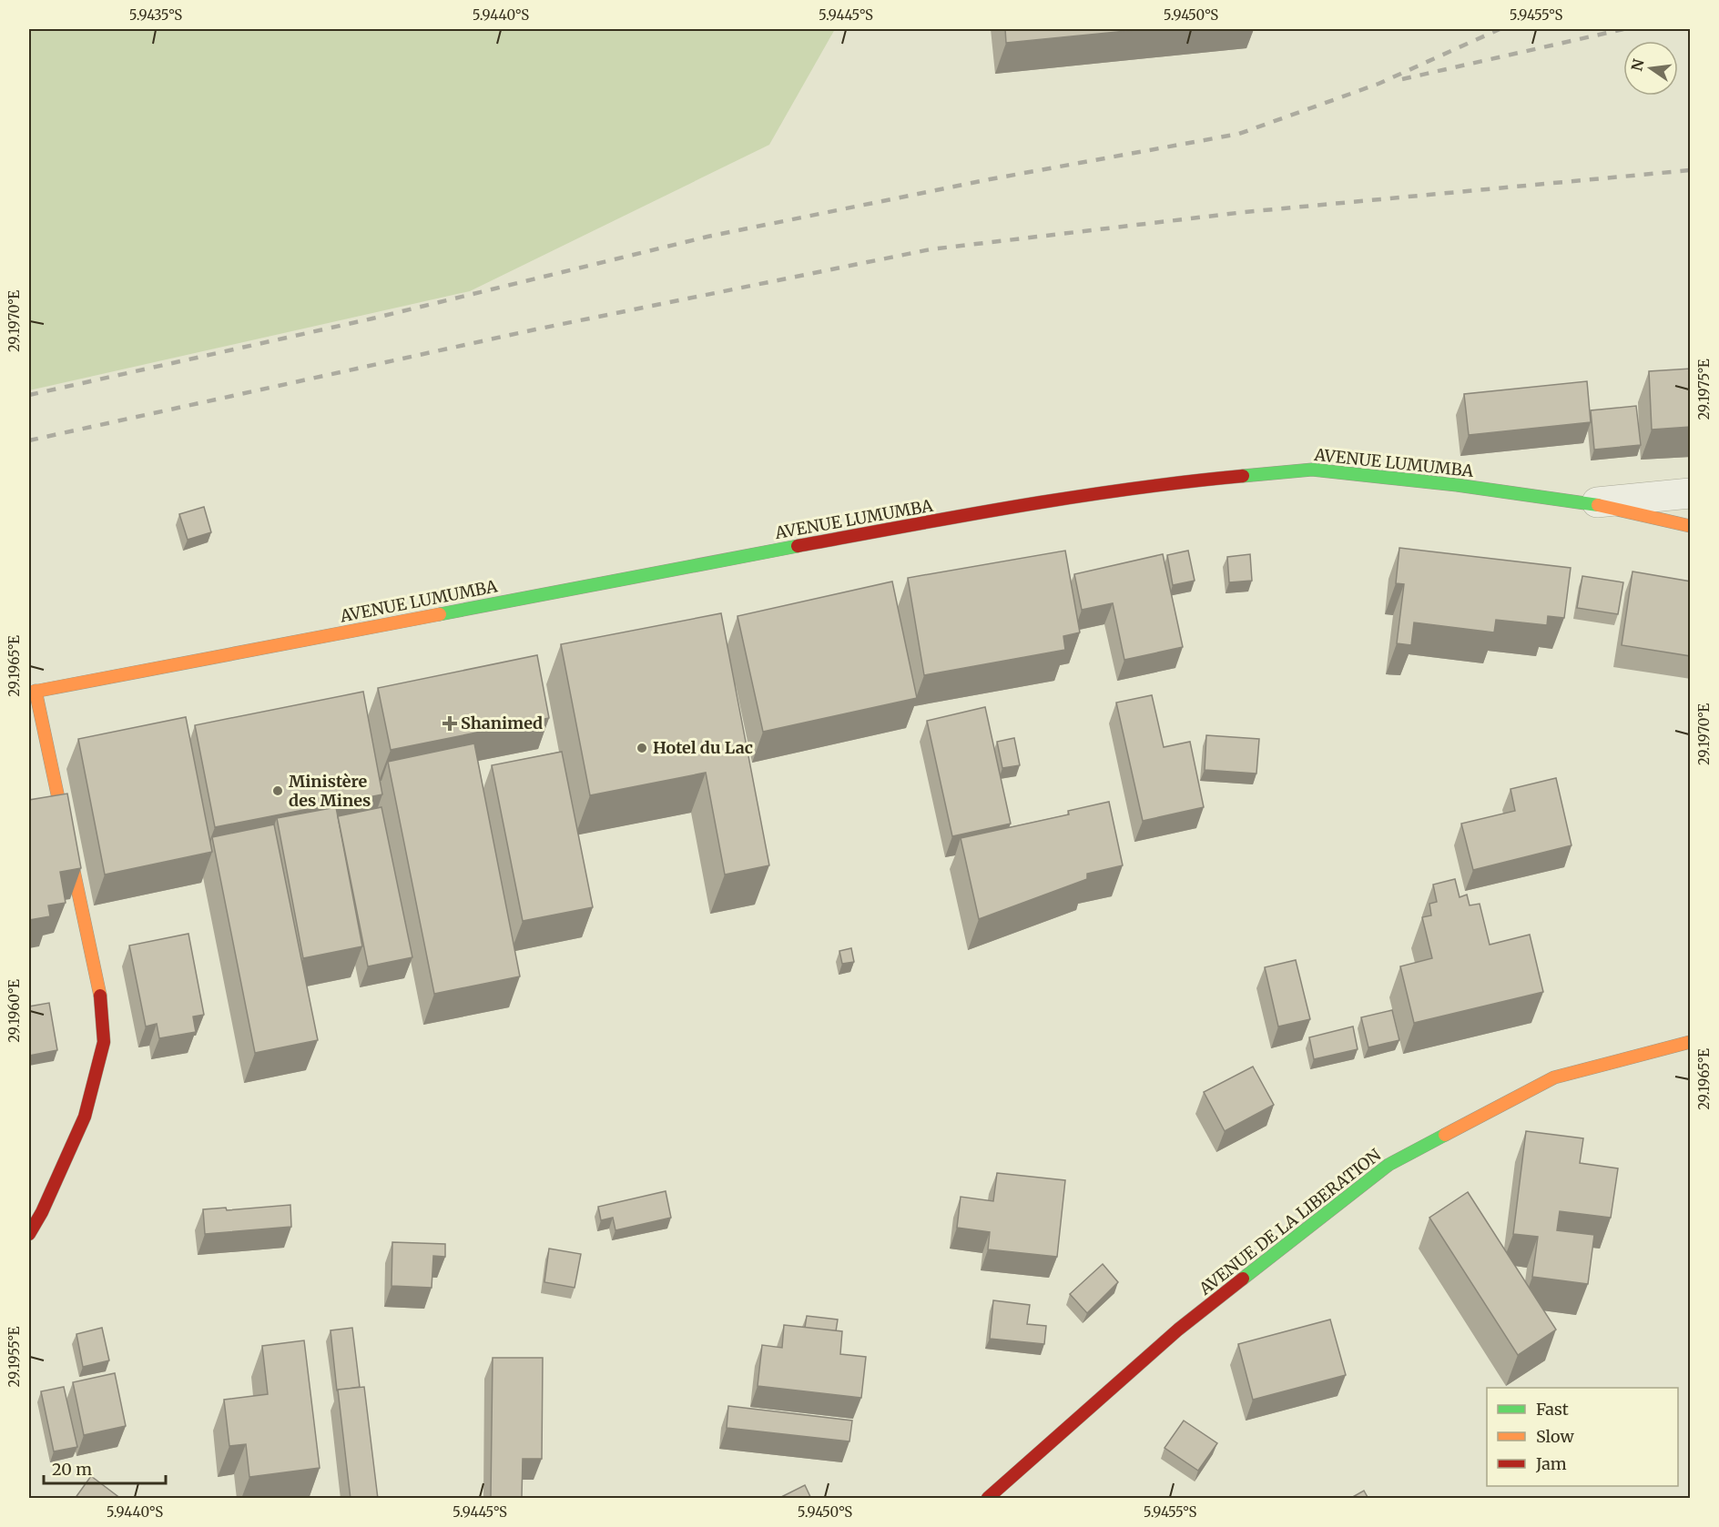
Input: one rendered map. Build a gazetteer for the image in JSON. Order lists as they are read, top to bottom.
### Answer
{
  "streets": {
    "street": ["AVENUE LUMUMBA", "AVENUE DE LA LIBERATION"]
  },
  "places": {
    "health": ["Shanimed"],
    "other": ["Hotel du Lac", "Ministère des Mines"]
  },
  "legend": ["Fast", "Slow", "Jam"],
  "scale_bar": "20 m",
  "north": "left",
  "coordinates": [
    "5.9435°S",
    "5.9440°S",
    "5.9445°S",
    "5.9450°S",
    "5.9455°S",
    "29.1970°E",
    "29.1975°E",
    "29.1965°E",
    "29.1960°E",
    "29.1955°E"
  ]
}
